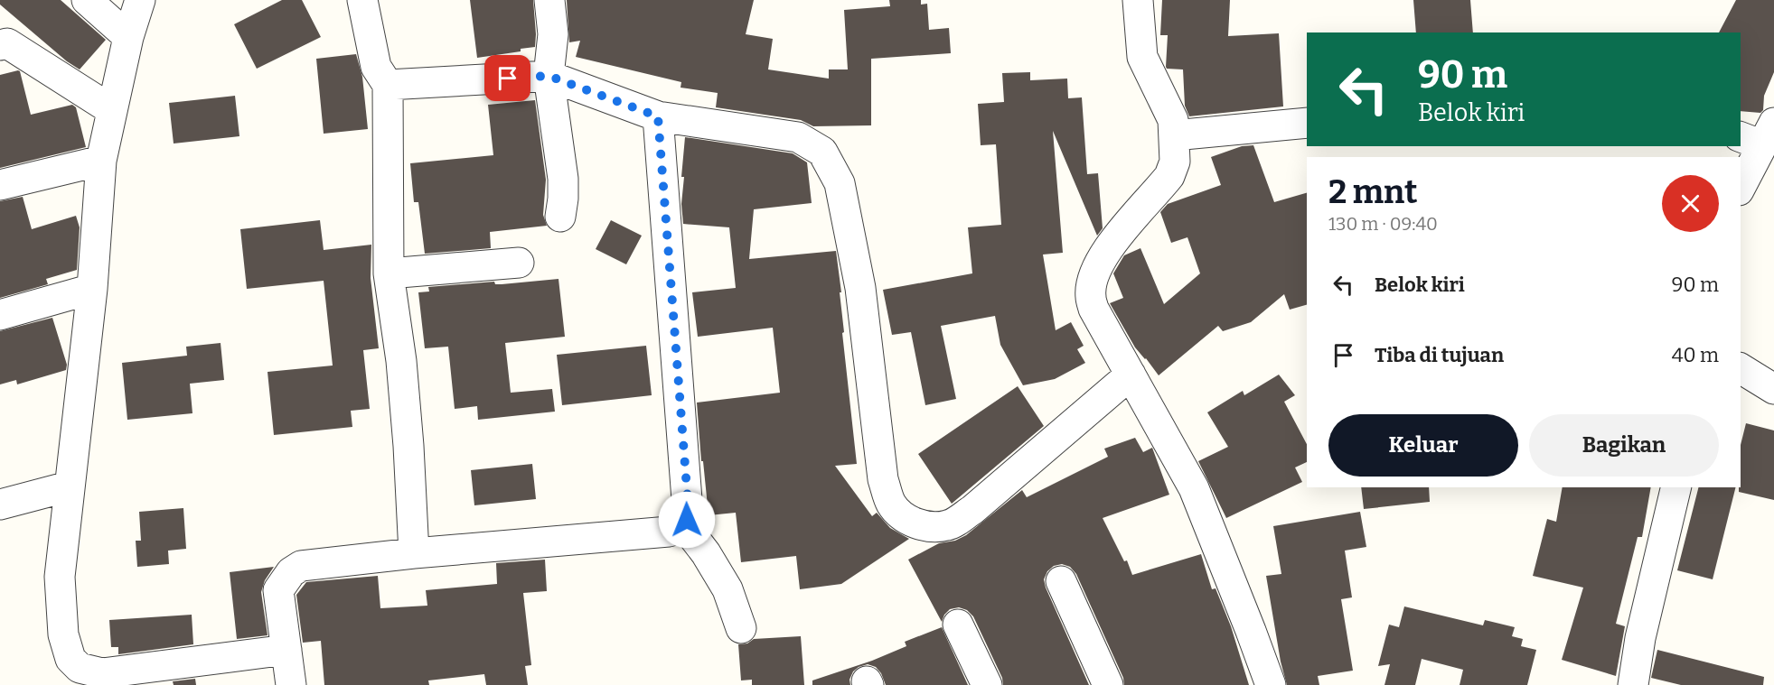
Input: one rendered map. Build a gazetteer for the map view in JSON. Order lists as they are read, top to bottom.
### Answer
{
  "page": {
    "turn": ["90 m", "Belok kiri"],
    "heading": ["2 mnt", "130 m · 09:40"],
    "list": [
      {
        "name": "Belok kiri",
        "value": "90 m"
      },
      {
        "name": "Tiba di tujuan",
        "value": "40 m"
      }
    ],
    "buttons": ["Keluar", "Bagikan"]
  }
}
